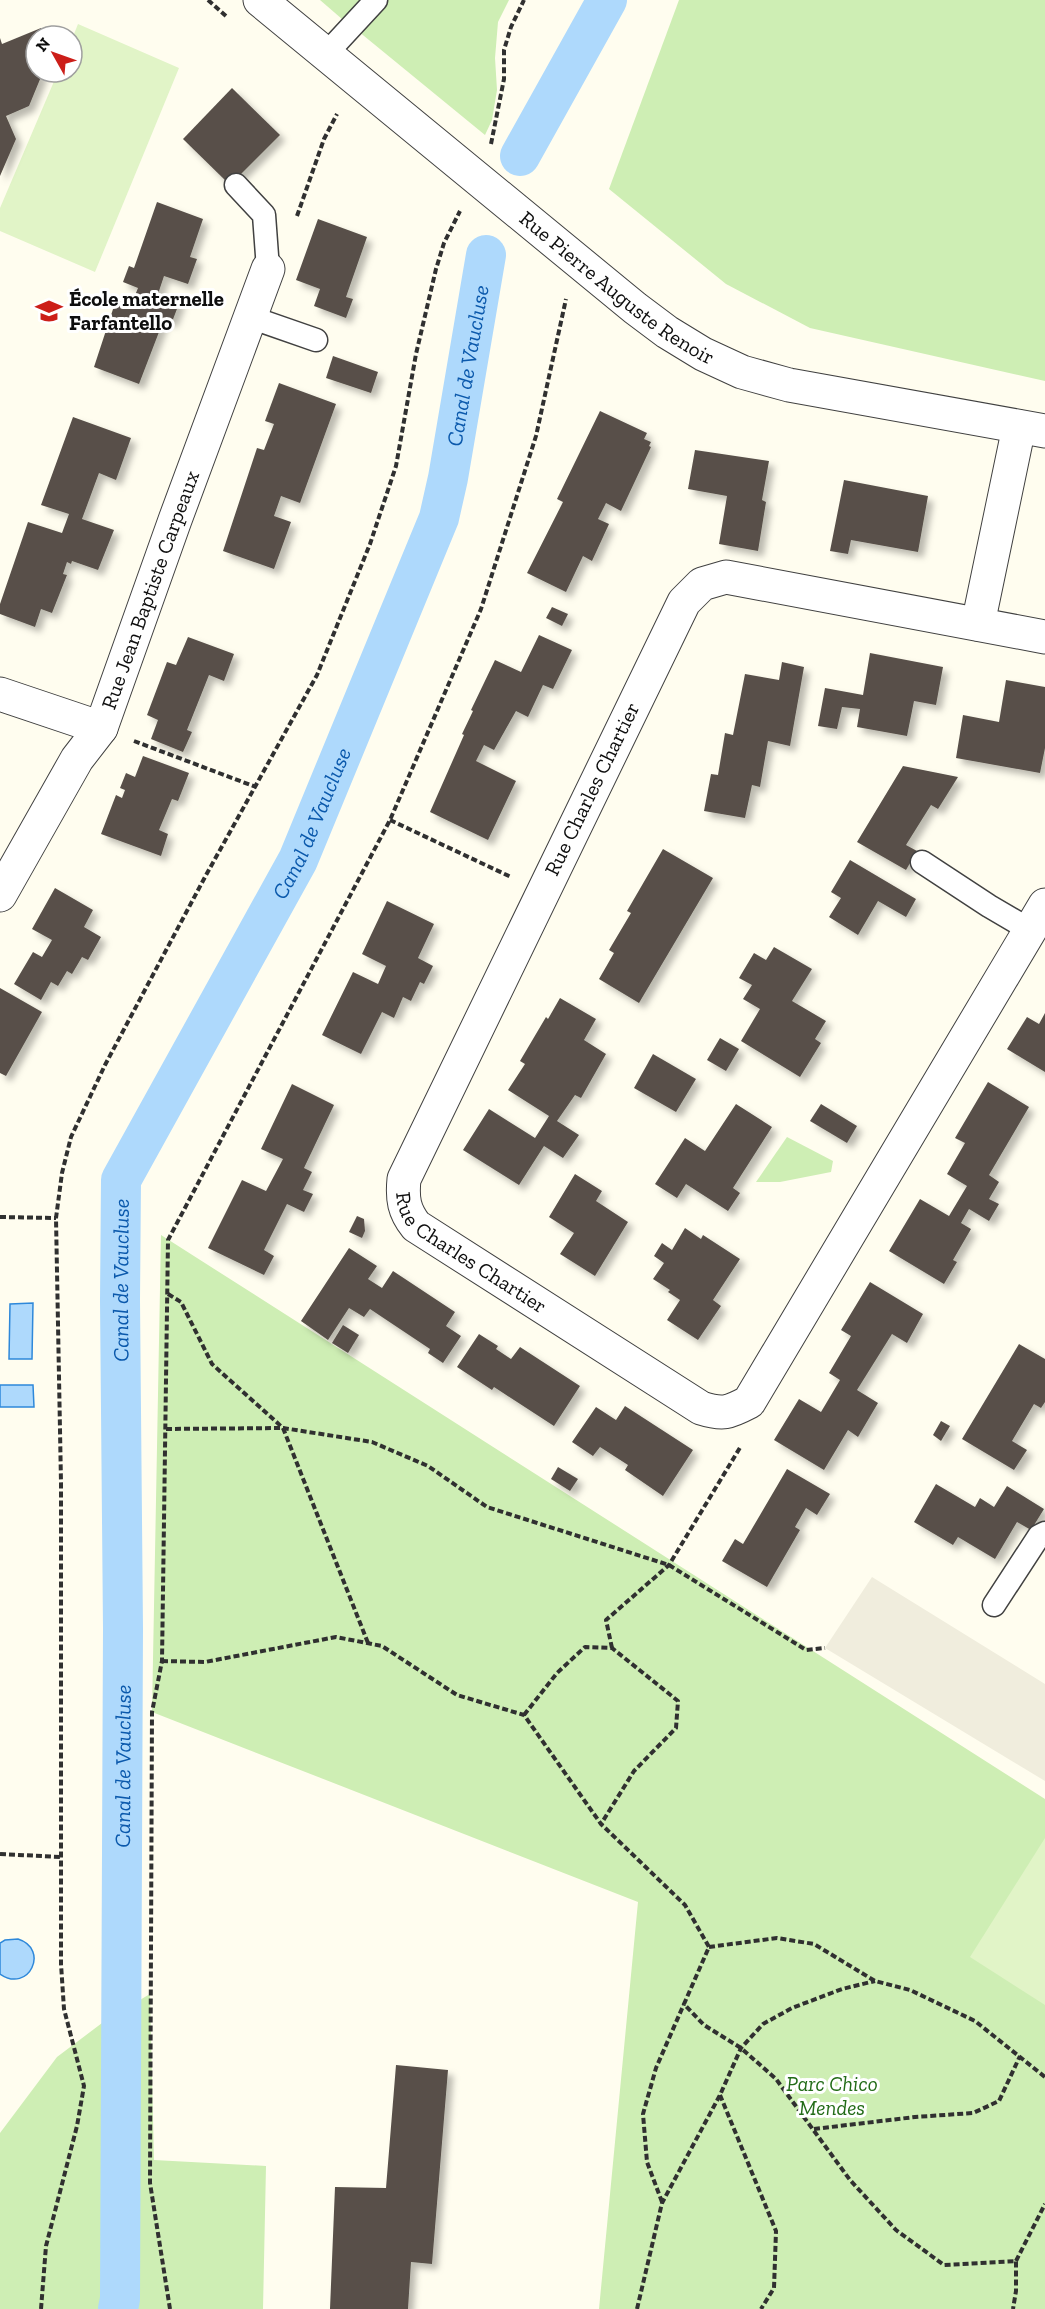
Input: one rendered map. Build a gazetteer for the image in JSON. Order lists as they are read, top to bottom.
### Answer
{
  "streets": {
    "street": ["Rue Pierre Auguste Renoir", "Rue Jean Baptiste Carpeaux", "Rue Charles Chartier"]
  },
  "water": ["Canal de Vaucluse"],
  "parks": ["Parc Chico Mendes"],
  "places": {
    "school or university": ["École maternelle Farfantello"]
  },
  "north": "top left"
}
